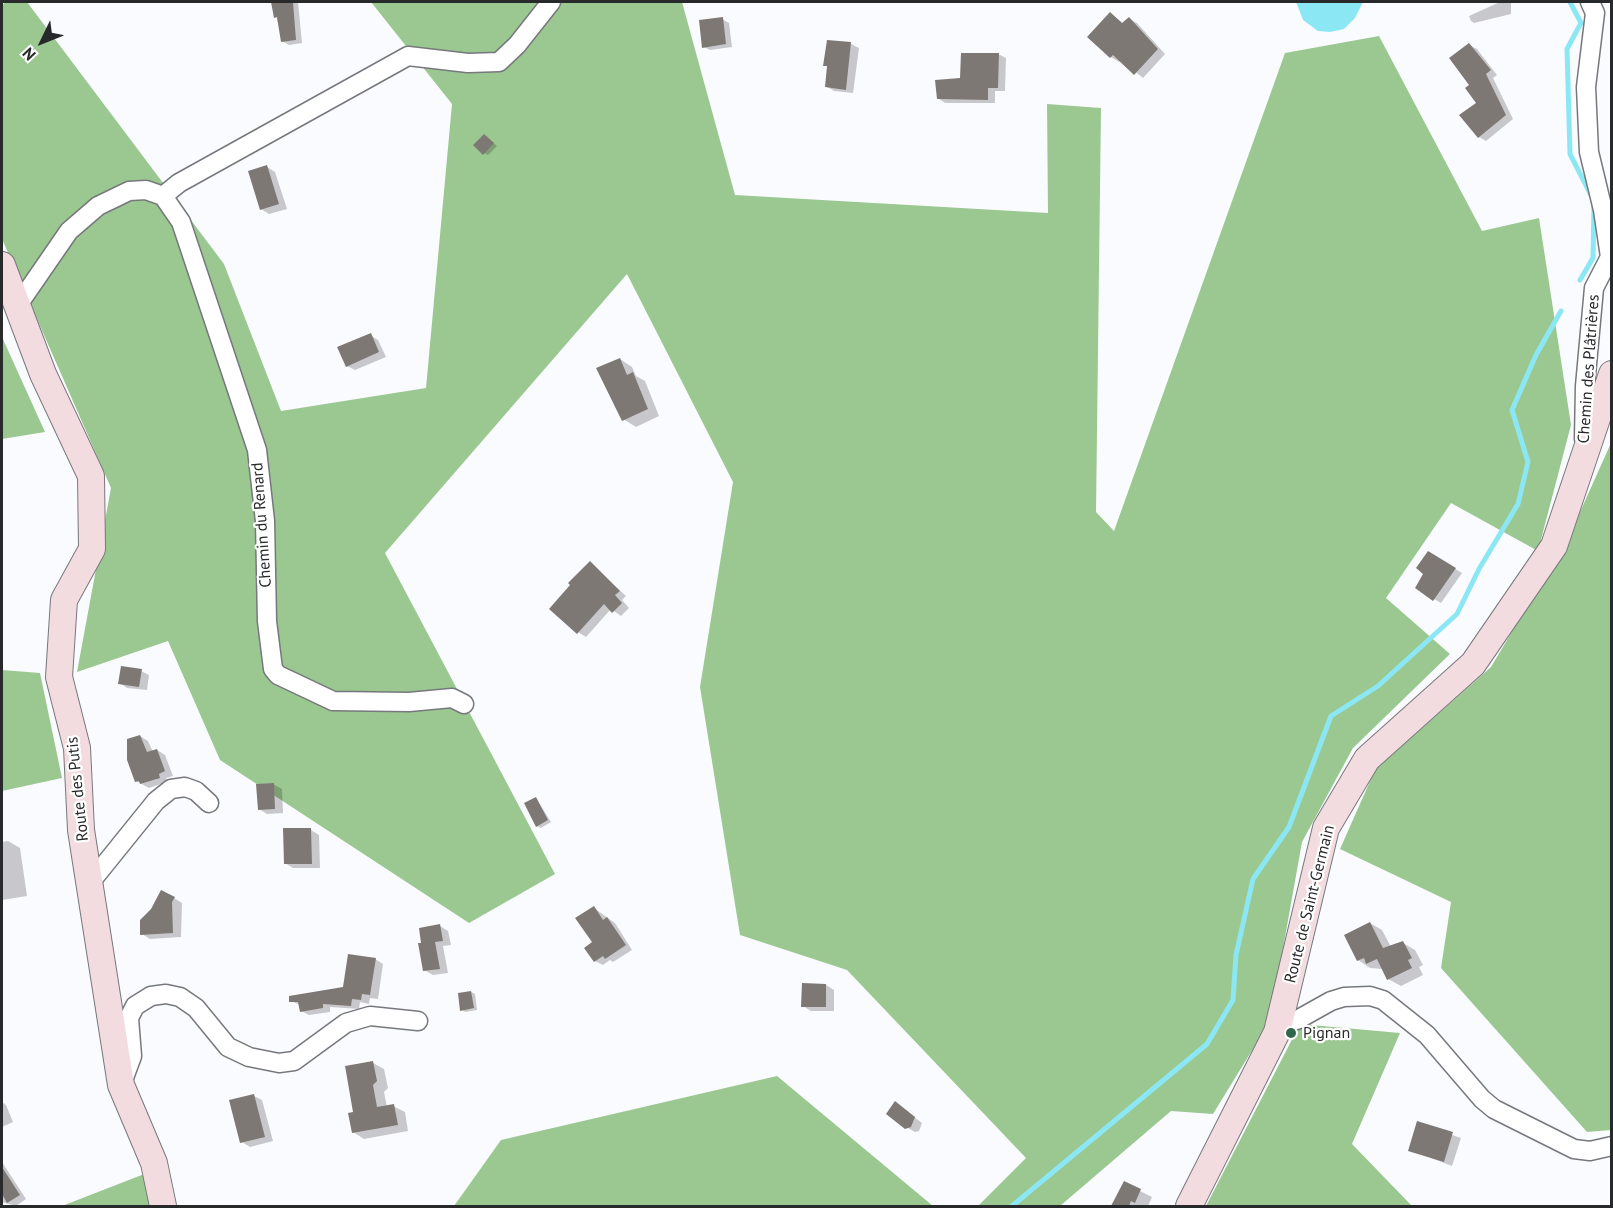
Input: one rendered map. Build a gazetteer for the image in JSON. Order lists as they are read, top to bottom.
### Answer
{
  "streets": {
    "street": [
      "Chemin des Plâtrières",
      "Chemin du Renard",
      "Route des Putis",
      "Route de Saint-Germain"
    ]
  },
  "crossings": [
    ["Chemin des Plâtrières", "Route de Saint-Germain"]
  ],
  "places": ["Pignan"],
  "north": "bottom left"
}
